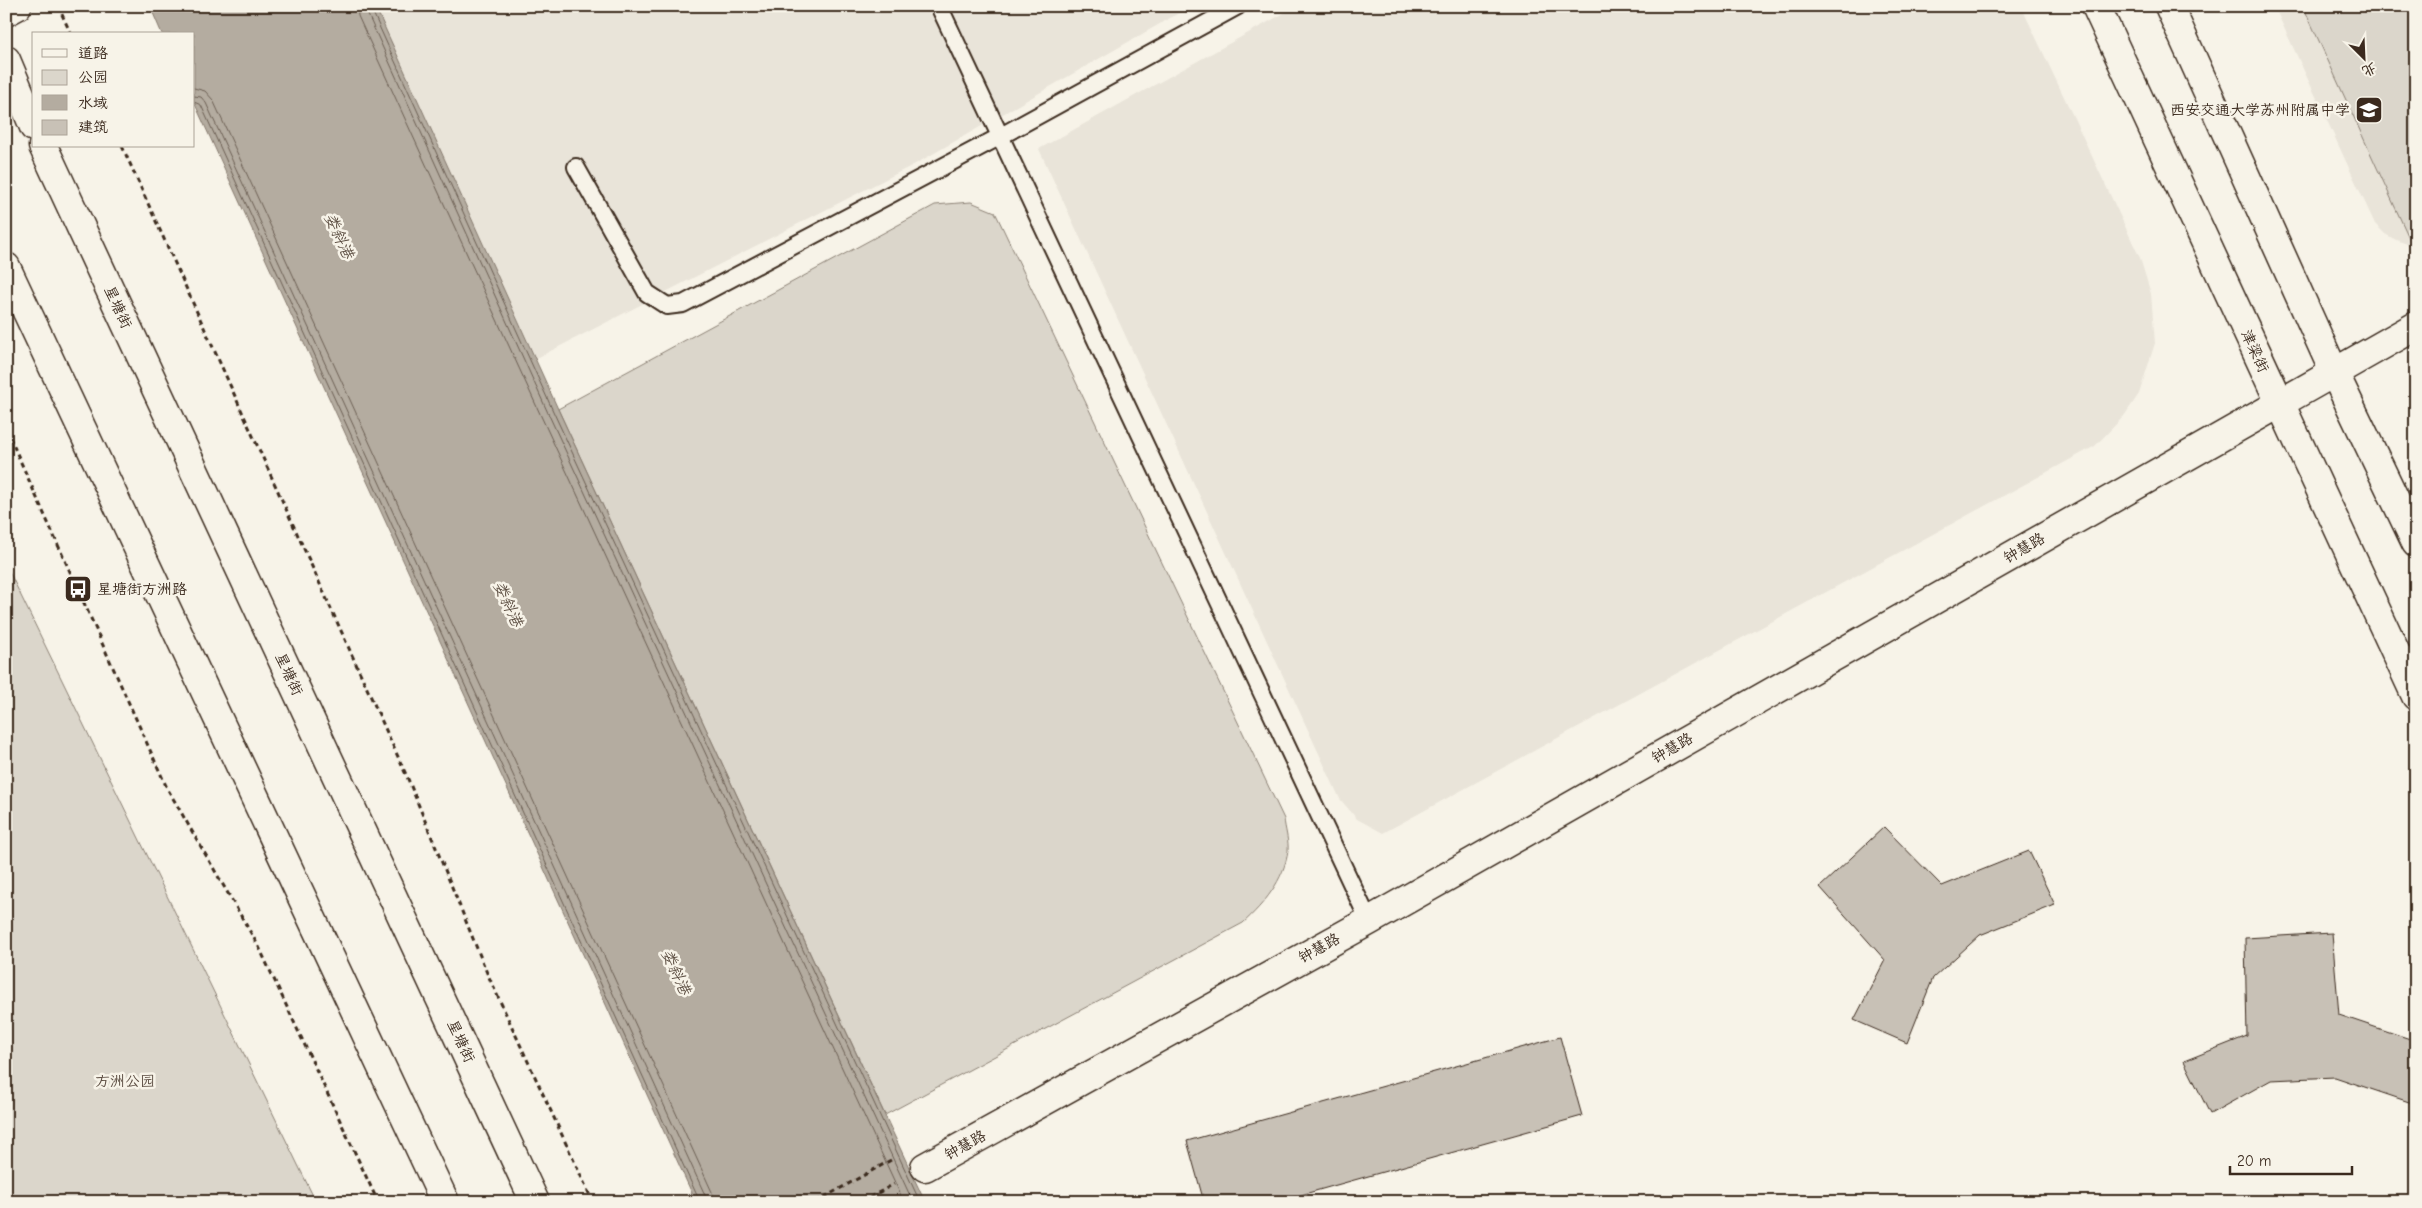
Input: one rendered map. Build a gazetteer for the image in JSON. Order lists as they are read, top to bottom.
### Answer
{
  "streets": {
    "main road": ["星塘街", "津梁街", "钟慧路"]
  },
  "crossings": [
    ["津梁街", "钟慧路"]
  ],
  "water": ["娄斜港"],
  "parks": ["方洲公园"],
  "places": {
    "school or university": ["西安交通大学苏州附属中学"],
    "bus stop": ["星塘街方洲路"]
  },
  "legend": [
    "道路",
    "公园",
    "水域",
    "建筑"
  ],
  "scale_bar": "20 m",
  "north": "bottom right"
}
